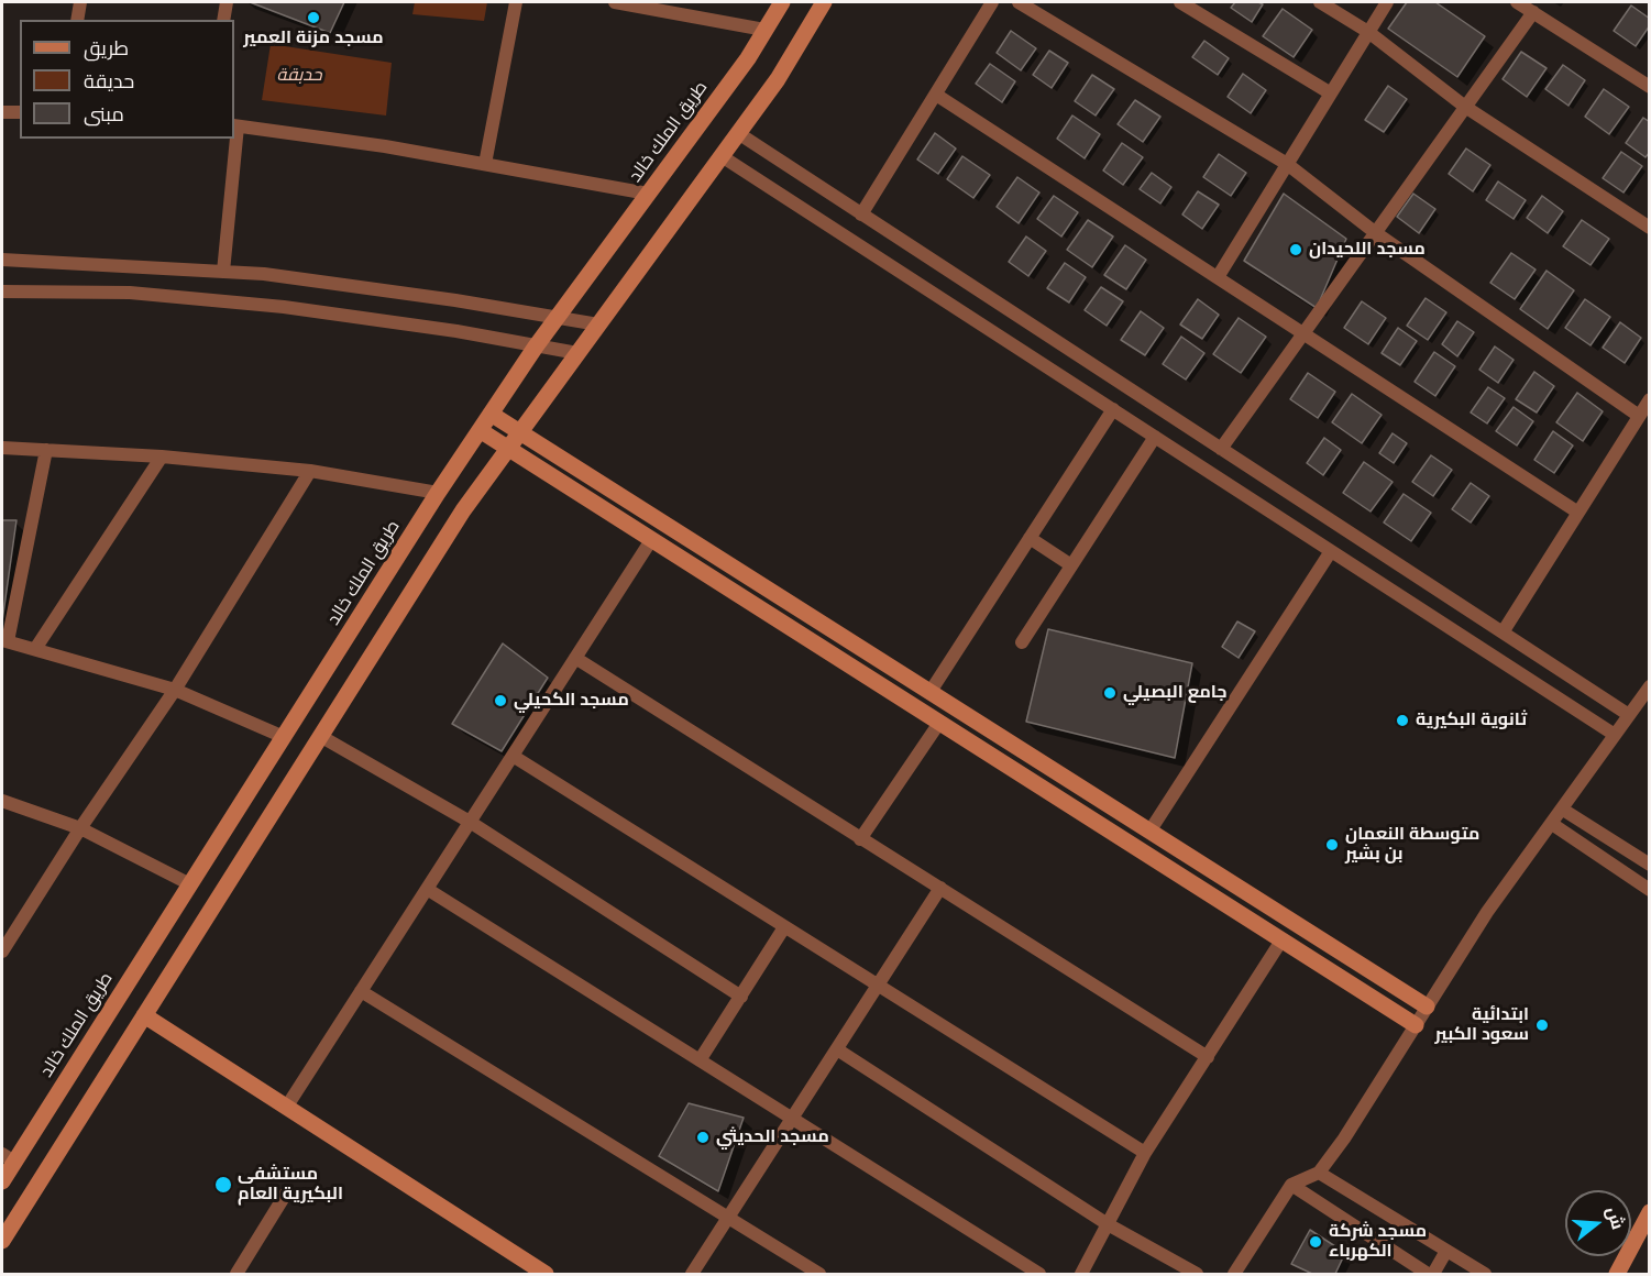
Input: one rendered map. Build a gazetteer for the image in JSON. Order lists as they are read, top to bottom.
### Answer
{
  "streets": {
    "main road": ["طريق الملك خالد"]
  },
  "parks": ["حدبقة"],
  "places": [
    "مسجد مزنة العمير",
    "مسجد اللحيدان",
    "جامع البصيلي",
    "مسجد الكحيلي",
    "ثانوية البكيرية",
    "متوسطة النعمان بن بشير",
    "ابتدائية سعود الكبير",
    "مسجد الحديثي",
    "مستشفى البكيرية العام",
    "مسجد شركة الكهرباء"
  ],
  "legend": ["طريق", "حديقة", "مبنى"],
  "north": "right"
}
